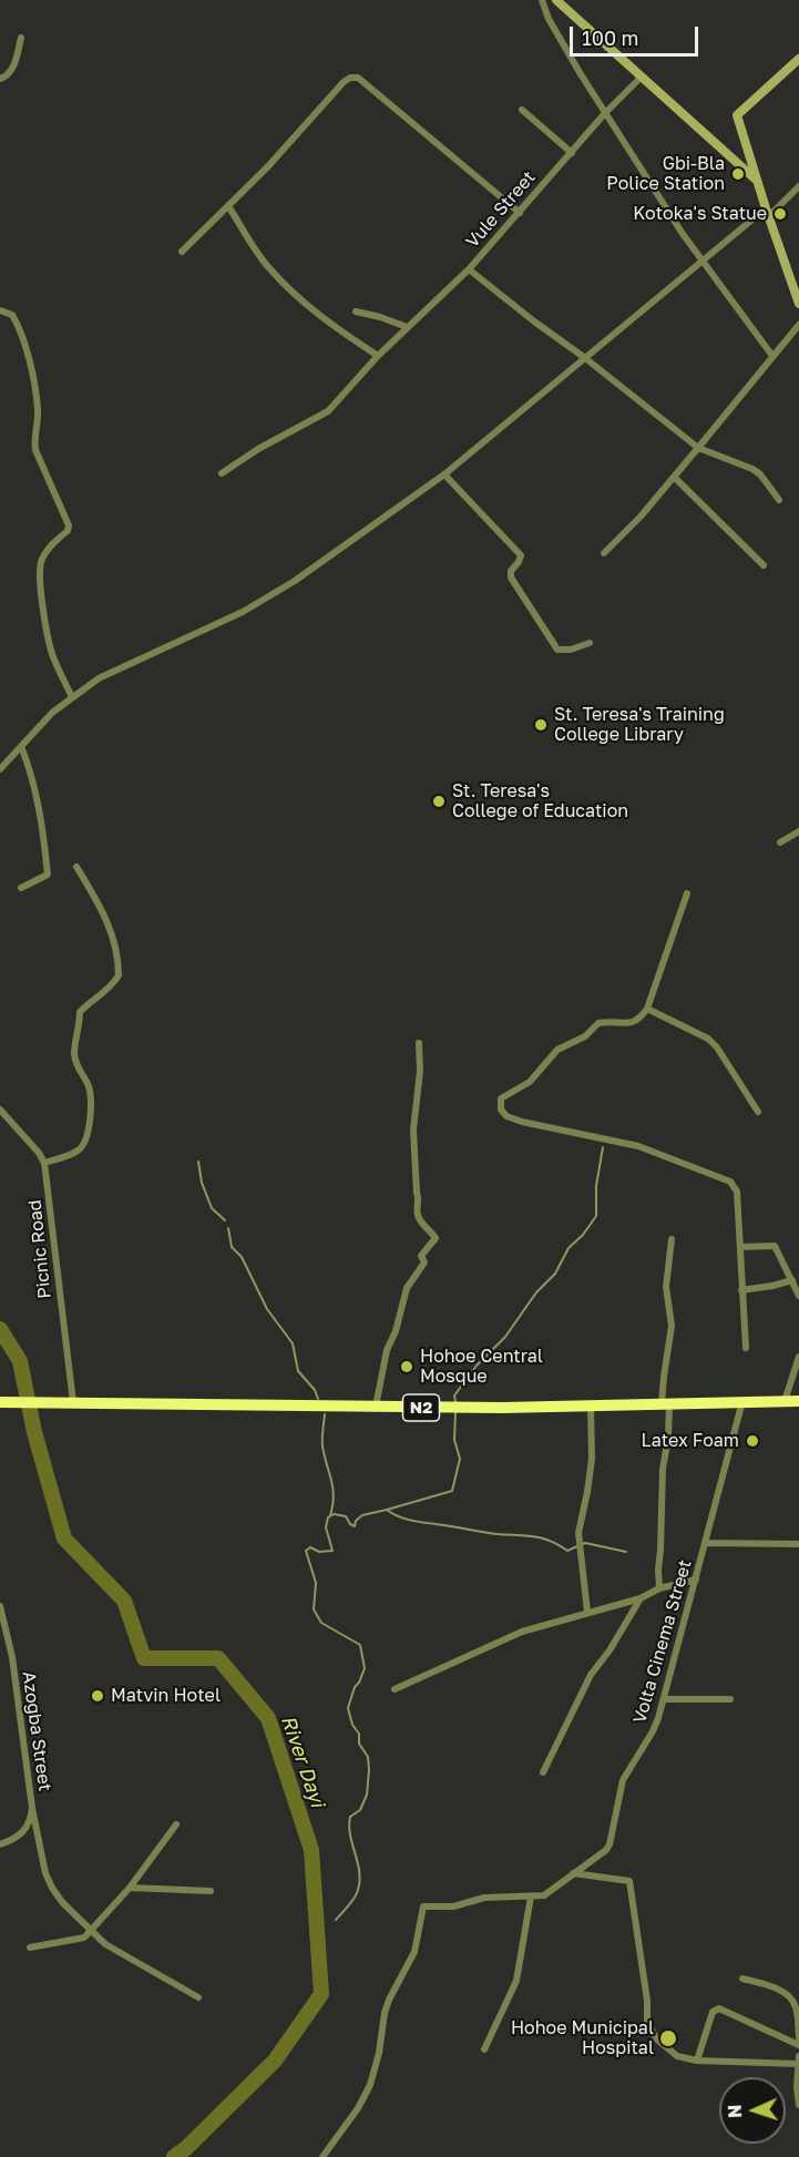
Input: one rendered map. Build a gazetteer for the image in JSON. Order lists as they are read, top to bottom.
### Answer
{
  "streets": {
    "highway": ["N2"],
    "street": [
      "Vule Street",
      "Picnic Road",
      "Volta Cinema Street",
      "Azogba Street"
    ]
  },
  "crossings": [
    ["Picnic Road", "N2"],
    ["N2", "Volta Cinema Street"]
  ],
  "water": ["River Dayi"],
  "places": [
    "Gbi-Bla Police Station",
    "Kotoka's Statue",
    "St. Teresa's Training College Library",
    "St. Teresa's College of Education",
    "Hohoe Central Mosque",
    "Latex Foam",
    "Matvin Hotel",
    "Hohoe Municipal Hospital"
  ],
  "scale_bar": "100 m",
  "north": "left"
}
